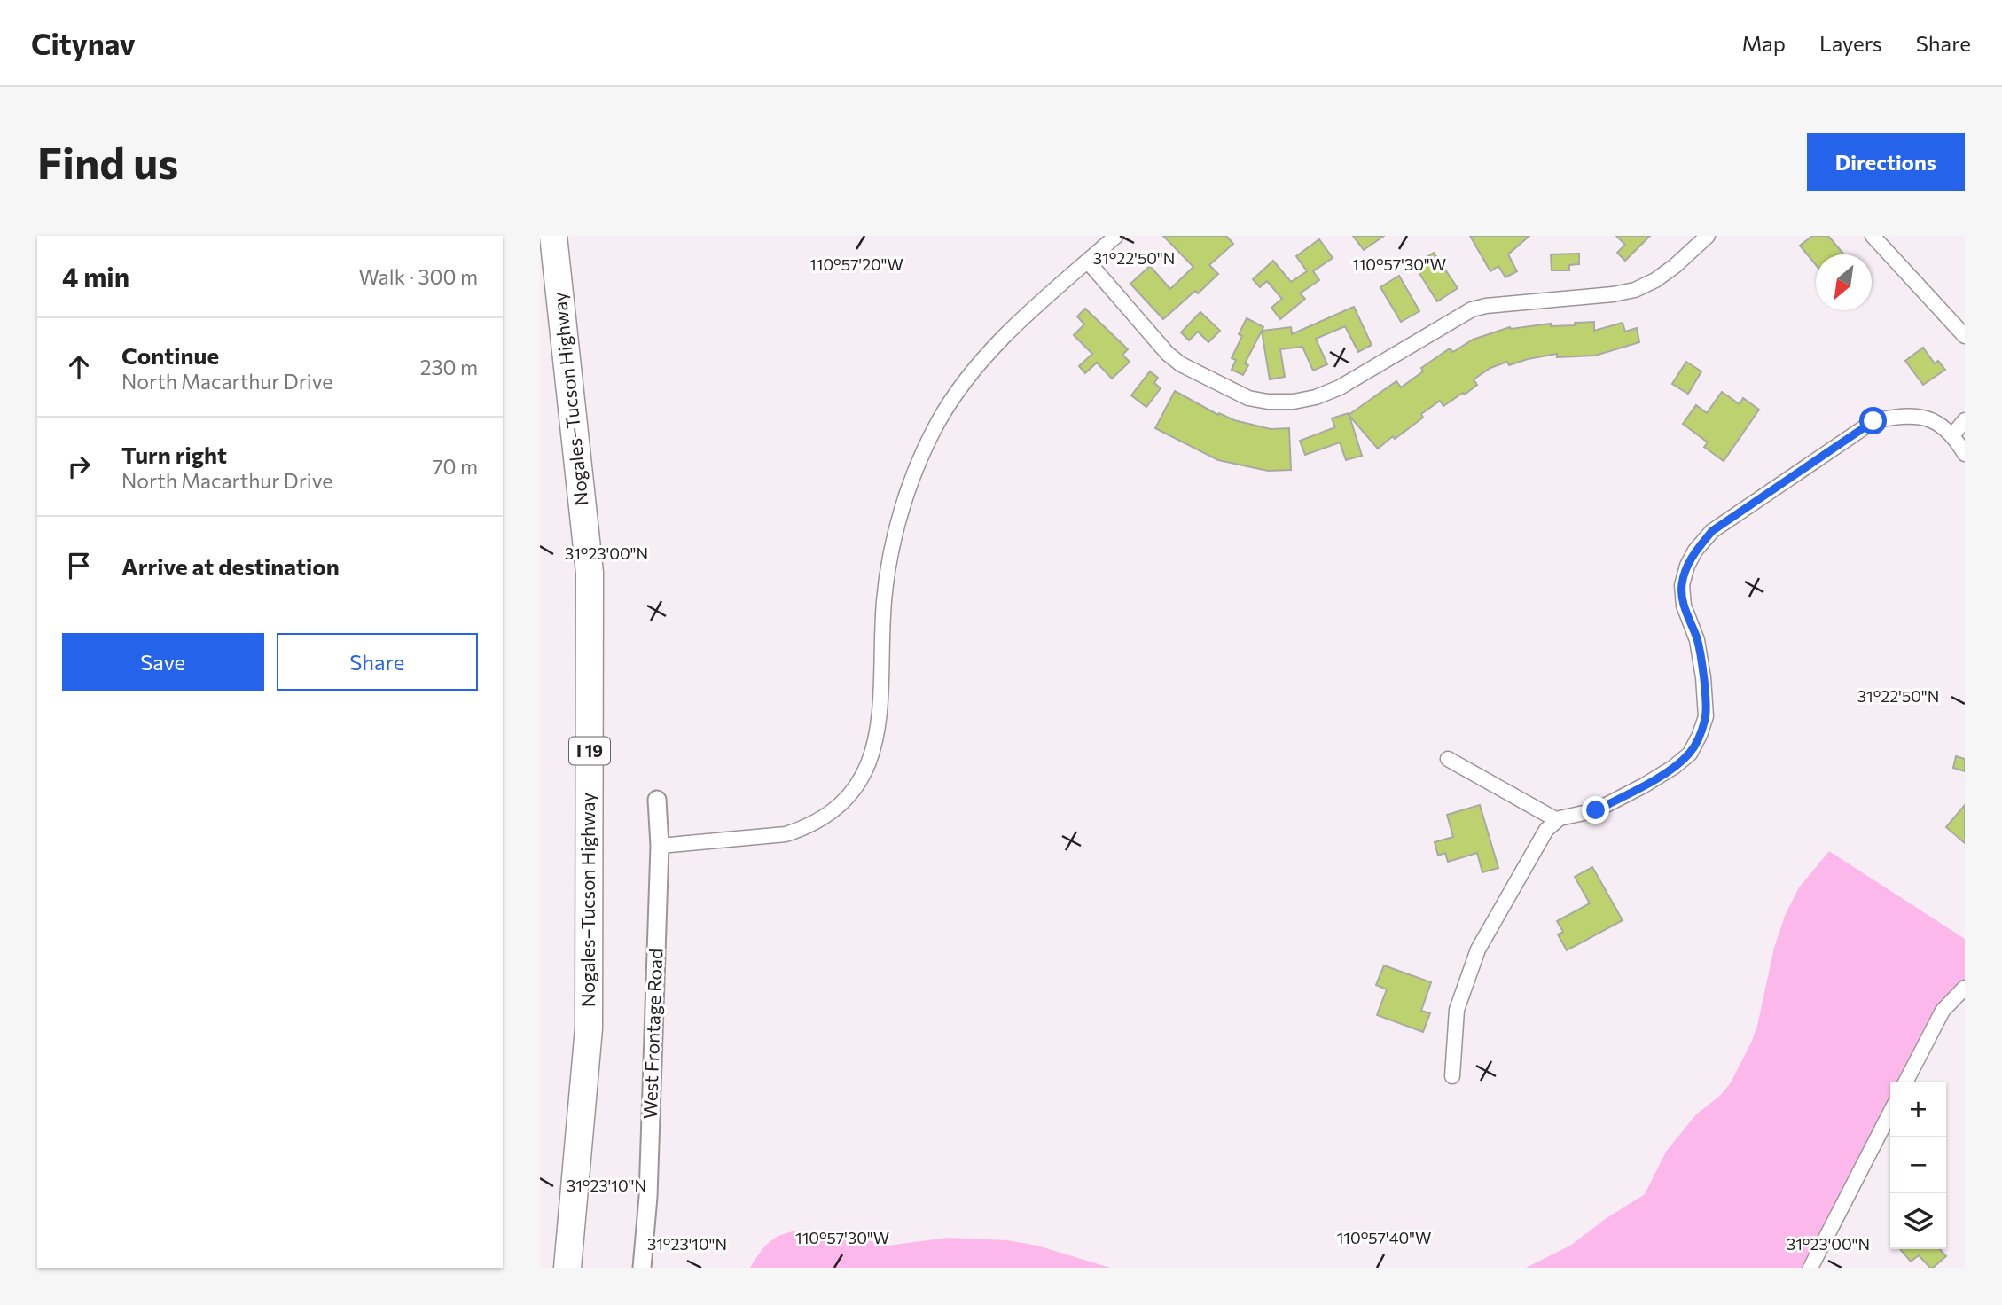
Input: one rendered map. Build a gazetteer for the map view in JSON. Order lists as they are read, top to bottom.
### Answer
{
  "streets": {
    "highway": ["Nogales–Tucson Highway", "I 19"],
    "street": ["West Frontage Road"]
  },
  "north": "bottom left",
  "page": {
    "header": "Citynav",
    "nav": ["Map", "Layers", "Share"],
    "buttons": [
      "Directions",
      ["Save", "Share"]
    ],
    "title": "Find us",
    "heading": ["4 min", "Walk · 300 m"],
    "list": [
      ["Continue", "North Macarthur Drive", "230 m"],
      ["Turn right", "North Macarthur Drive", "70 m"],
      "Arrive at destination"
    ],
    "map_buttons": ["+", "−"]
  },
  "coordinates": [
    "31°22'50\"N",
    "110°57'20\"W",
    "110°57'30\"W",
    "31°23'00\"N",
    "31°23'10\"N",
    "110°57'40\"W"
  ]
}
